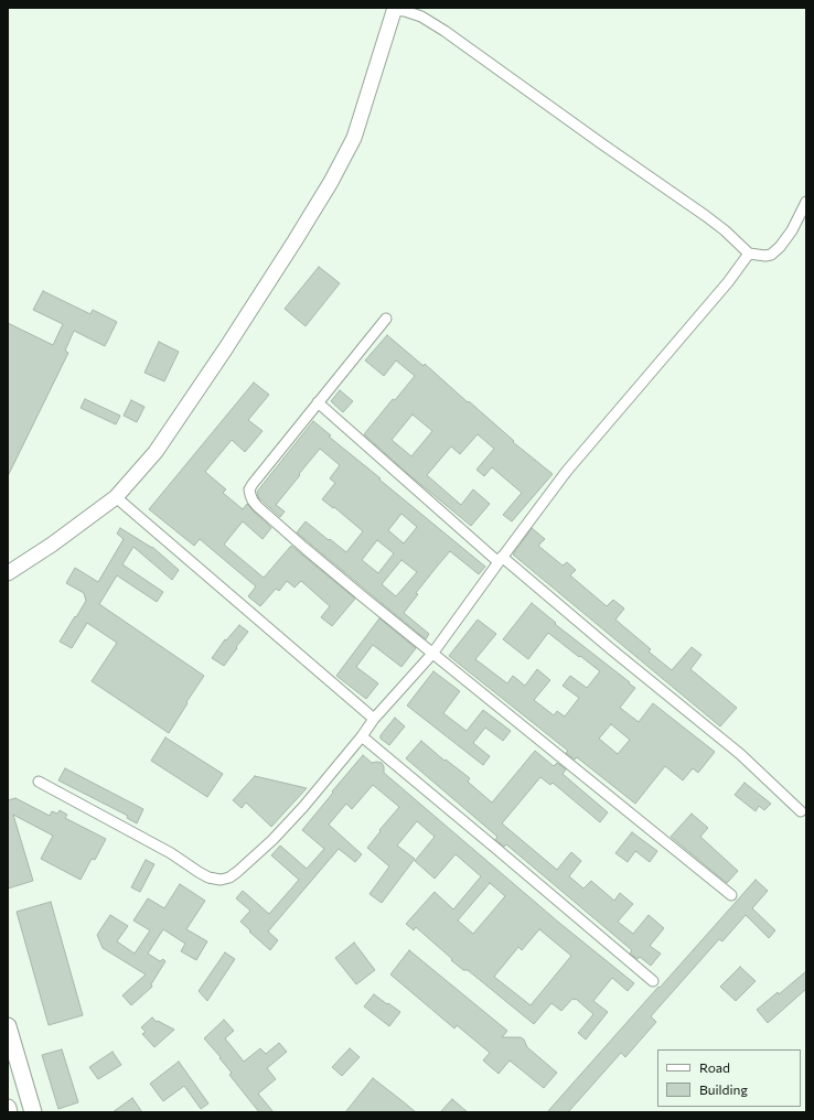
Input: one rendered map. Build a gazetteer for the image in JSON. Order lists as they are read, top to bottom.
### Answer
{
  "legend": ["Road", "Building"]
}
